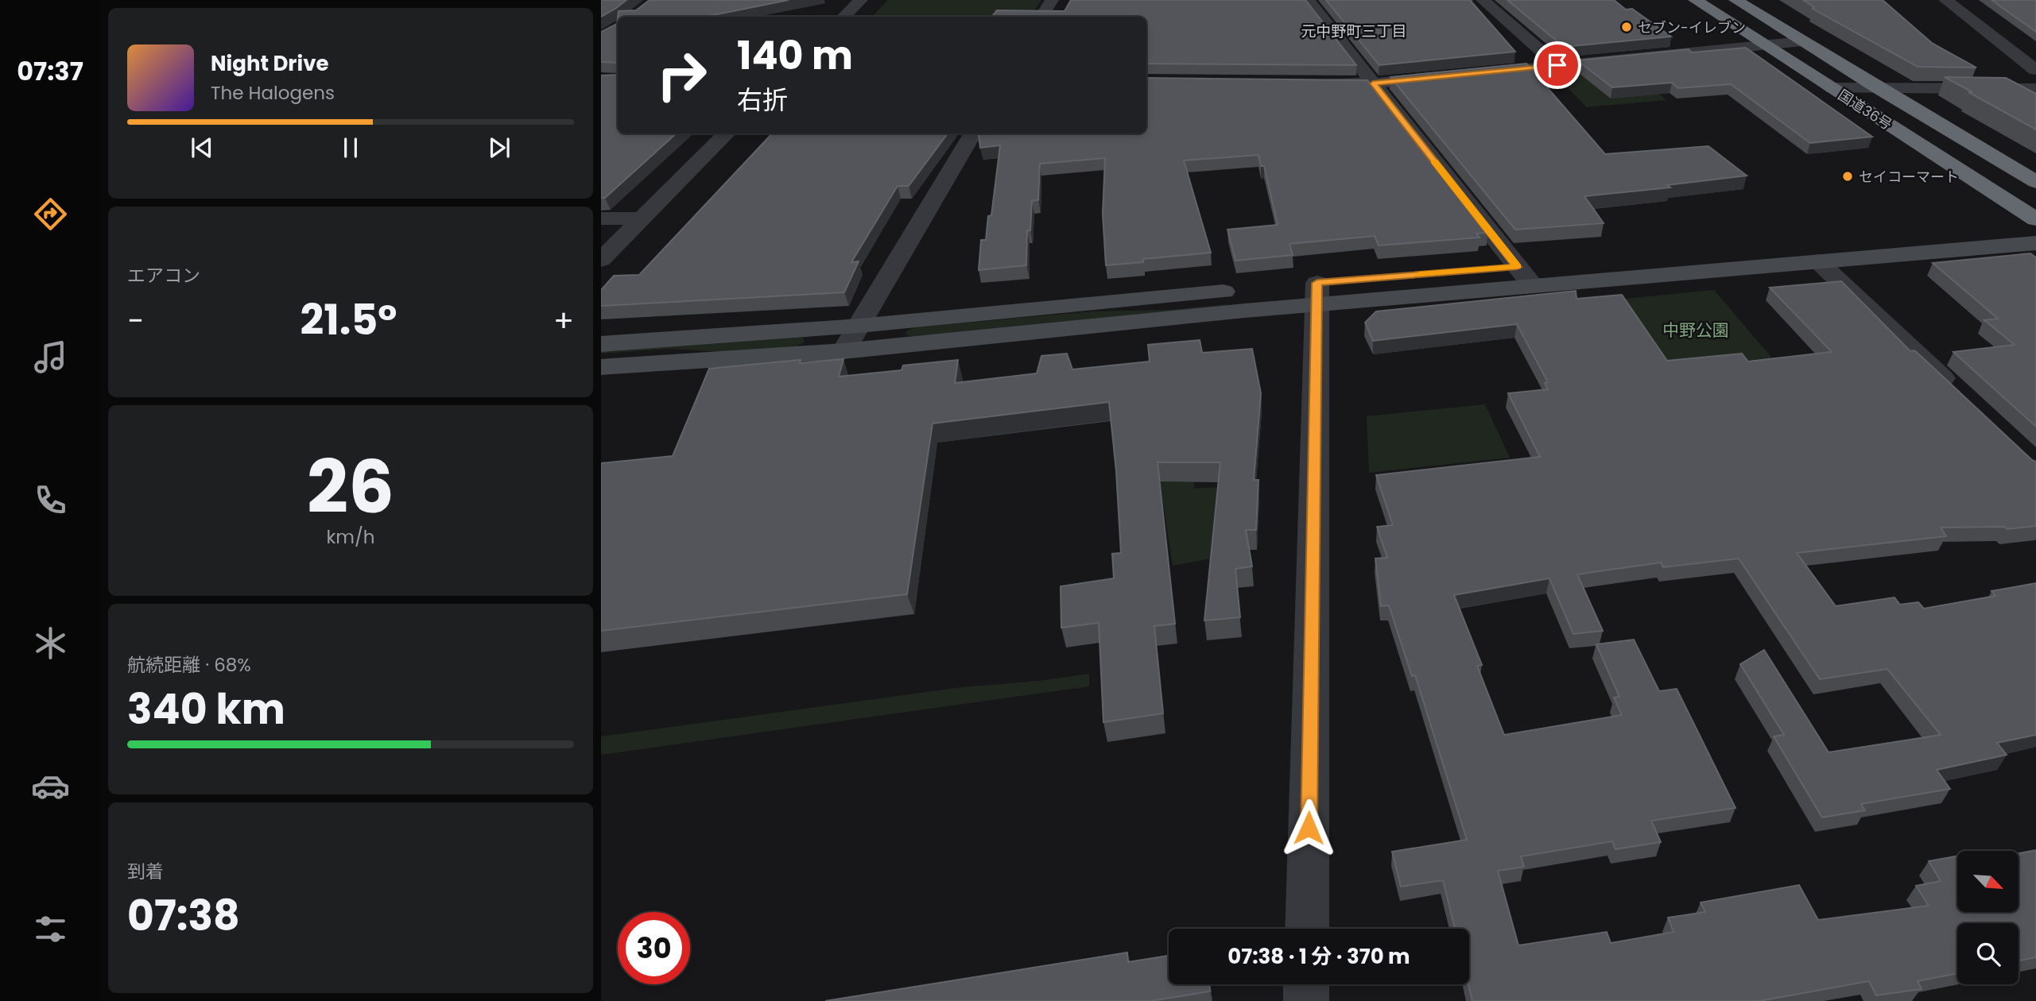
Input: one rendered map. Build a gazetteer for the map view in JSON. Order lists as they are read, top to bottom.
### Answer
{
  "streets": {
    "highway": ["国道36号"]
  },
  "districts": ["元中野町三丁目"],
  "parks": ["中野公園"],
  "places": ["セブン-イレブン", "セイコーマート"],
  "north": "bottom right",
  "page": {
    "tabs": "07:37",
    "turn": ["140 m", "右折"],
    "song": ["Night Drive", "The Halogens"],
    "tile": [
      "エアコン",
      ["26", "km/h"],
      ["航続距離 · 68%", "340 km"],
      ["到着", "07:38"]
    ],
    "heat": ["−", "21.5°", "+"],
    "limit": "30",
    "trip": "07:38 · 1 分 · 370 m"
  }
}
